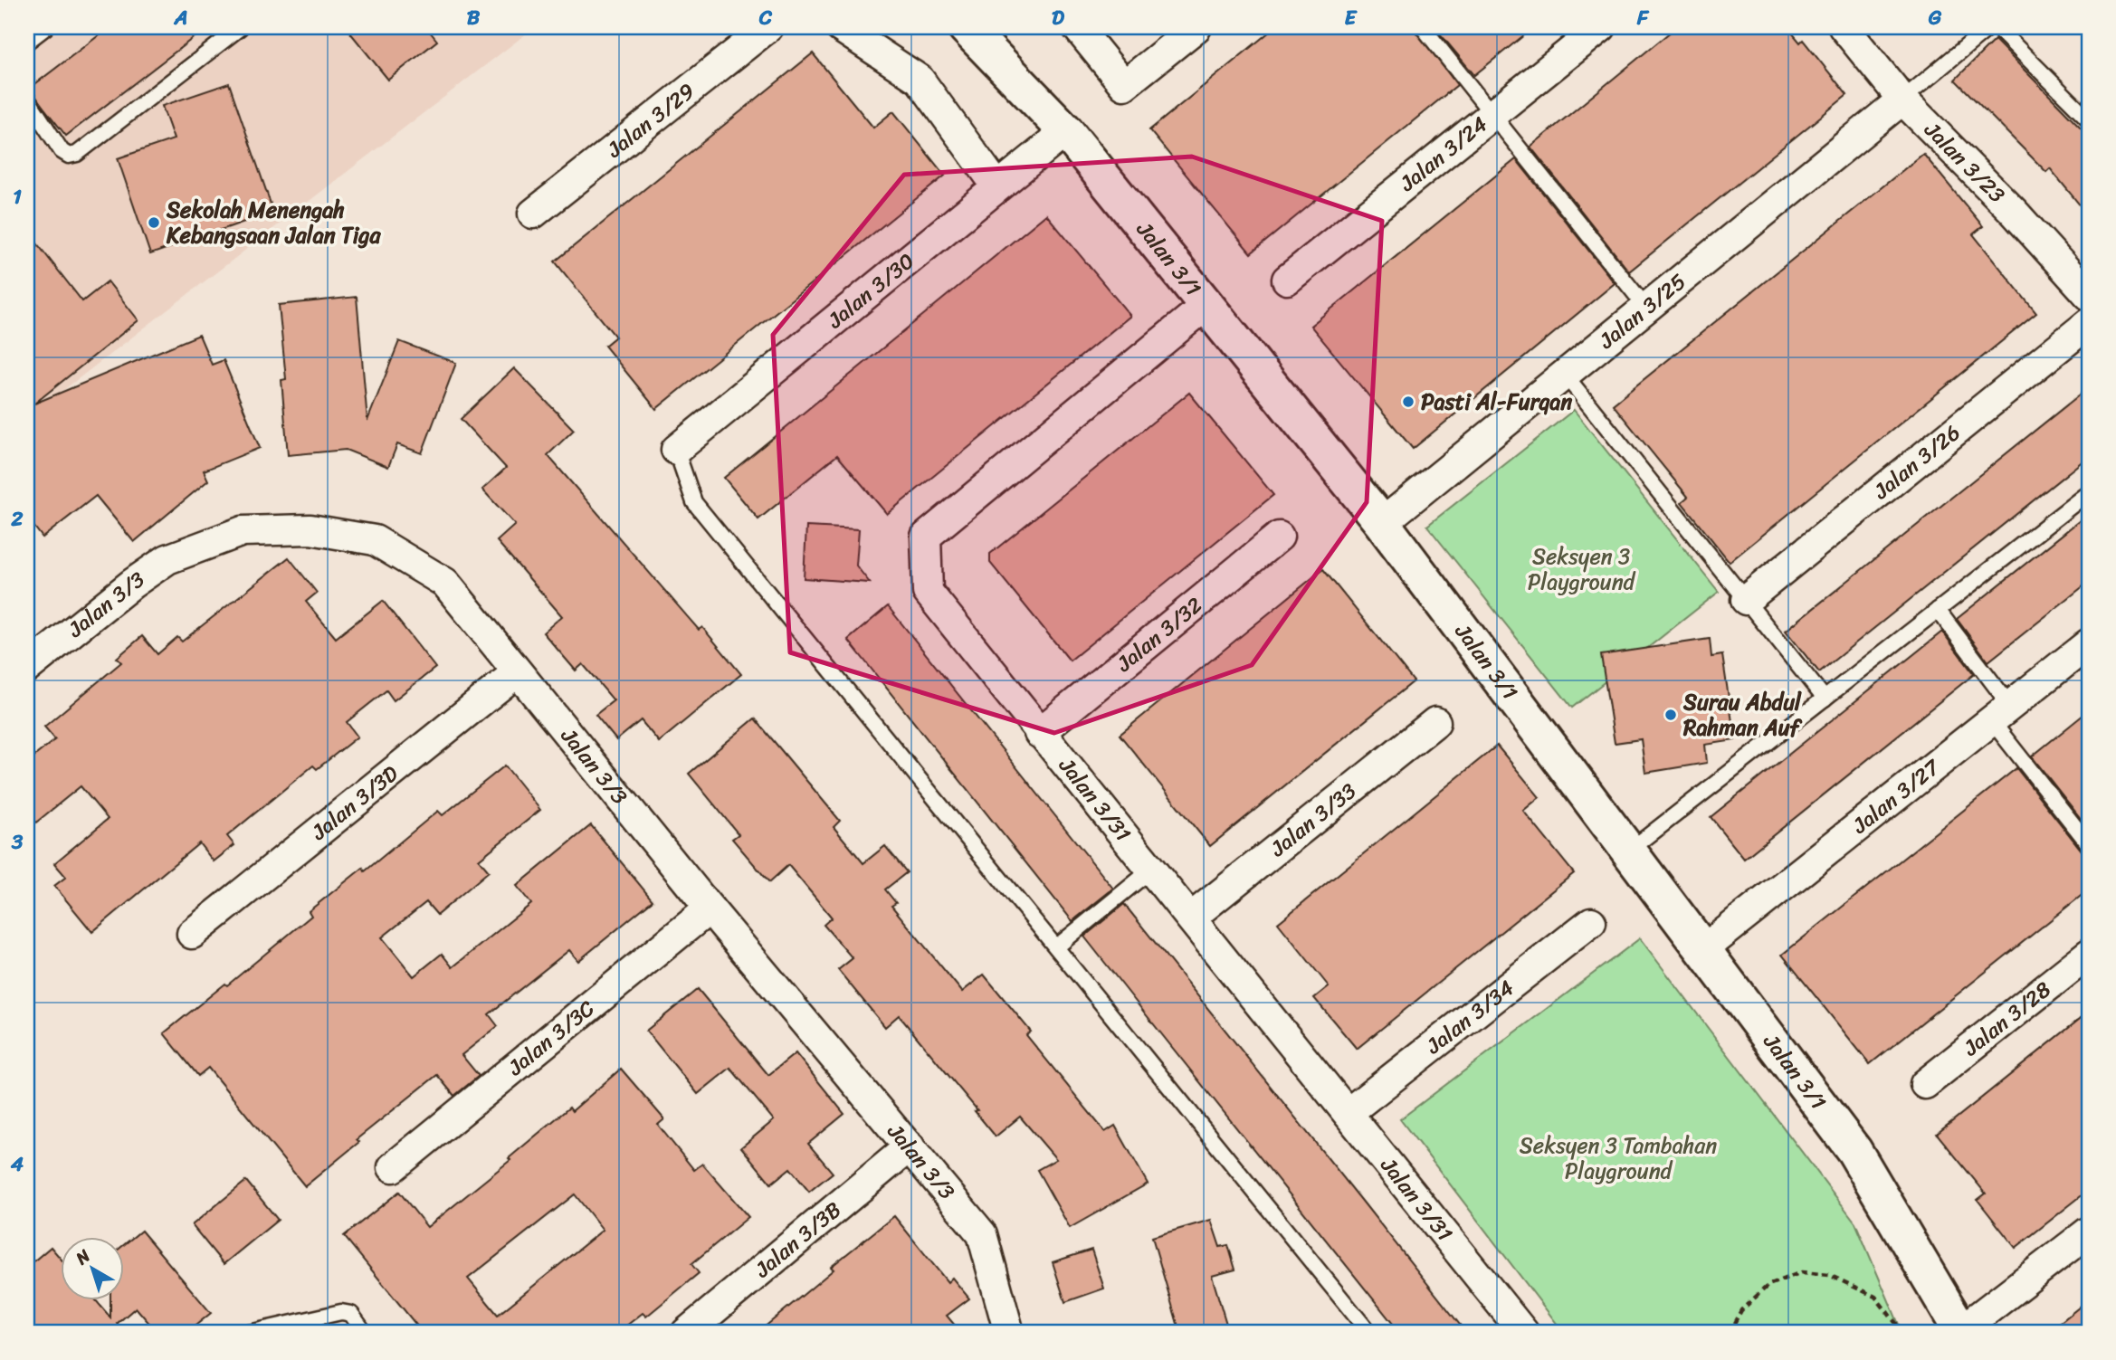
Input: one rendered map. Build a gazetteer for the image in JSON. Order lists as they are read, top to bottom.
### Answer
{
  "streets": {
    "street": [
      "Jalan 3/29",
      "Jalan 3/24",
      "Jalan 3/23",
      "Jalan 3/1",
      "Jalan 3/30",
      "Jalan 3/25",
      "Jalan 3/26",
      "Jalan 3/3",
      "Jalan 3/32",
      "Jalan 3/27",
      "Jalan 3/31",
      "Jalan 3/3D",
      "Jalan 3/33",
      "Jalan 3/34",
      "Jalan 3/28",
      "Jalan 3/3C",
      "Jalan 3/3B"
    ]
  },
  "crossings": [
    ["Jalan 3/23", "Jalan 3/25"],
    ["Jalan 3/1", "Jalan 3/30"],
    ["Jalan 3/1", "Jalan 3/25"],
    ["Jalan 3/1", "Jalan 3/27"],
    ["Jalan 3/1", "Jalan 3/31"],
    ["Jalan 3/3", "Jalan 3/3D"],
    ["Jalan 3/3", "Jalan 3/3C"],
    ["Jalan 3/3", "Jalan 3/3B"],
    ["Jalan 3/32", "Jalan 3/31"],
    ["Jalan 3/31", "Jalan 3/33"],
    ["Jalan 3/31", "Jalan 3/34"]
  ],
  "parks": ["Seksyen 3 Playground", "Seksyen 3 Tambahan Playground"],
  "places": ["Sekolah Menengah Kebangsaan Jalan Tiga", "Pasti Al-Furqan", "Surau Abdul Rahman Auf"],
  "north": "top left",
  "grid": {
    "columns": [
      "A",
      "B",
      "C",
      "D",
      "E",
      "F",
      "G"
    ],
    "rows": [
      "1",
      "2",
      "3",
      "4"
    ]
  }
}
